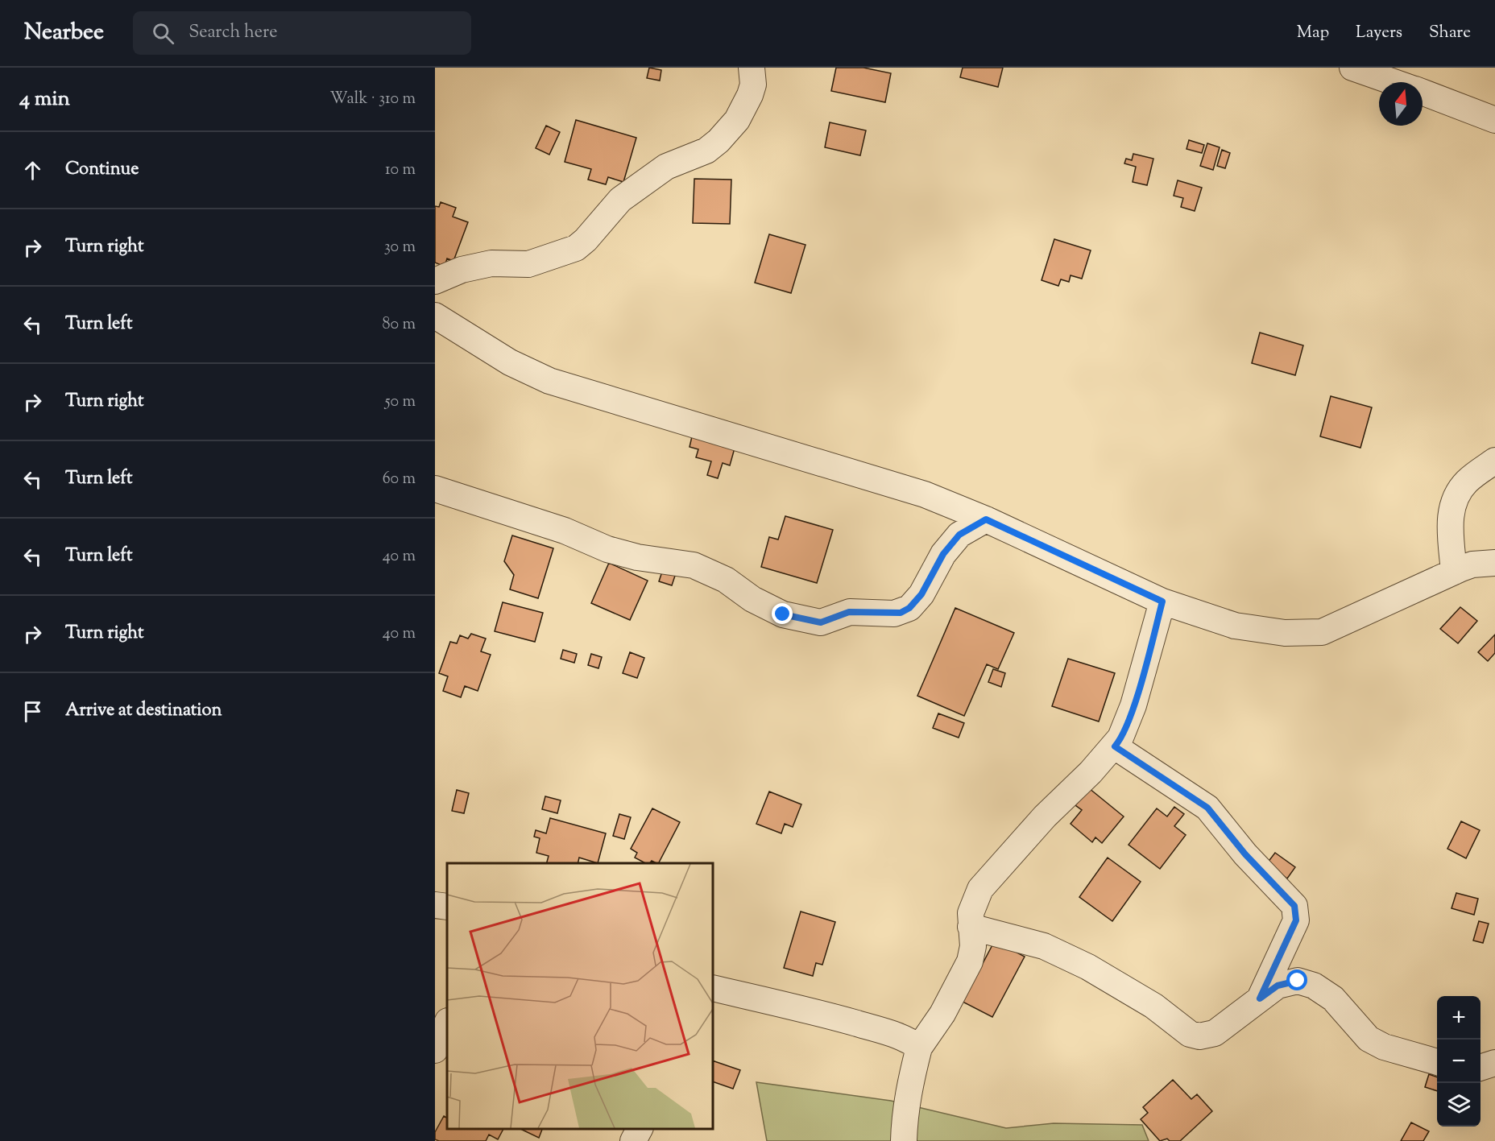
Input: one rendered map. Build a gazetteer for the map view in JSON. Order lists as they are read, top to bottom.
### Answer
{
  "north": "top",
  "page": {
    "header": "Nearbee",
    "search": "Search here",
    "nav": ["Map", "Layers", "Share"],
    "heading": ["4 min", "Walk · 310 m"],
    "list": [
      ["Continue", "10 m"],
      ["Turn right", "30 m"],
      ["Turn left", "80 m"],
      ["Turn right", "50 m"],
      ["Turn left", "60 m"],
      ["Turn left", "40 m"],
      ["Turn right", "40 m"],
      "Arrive at destination"
    ],
    "map_buttons": ["+", "−"]
  }
}
